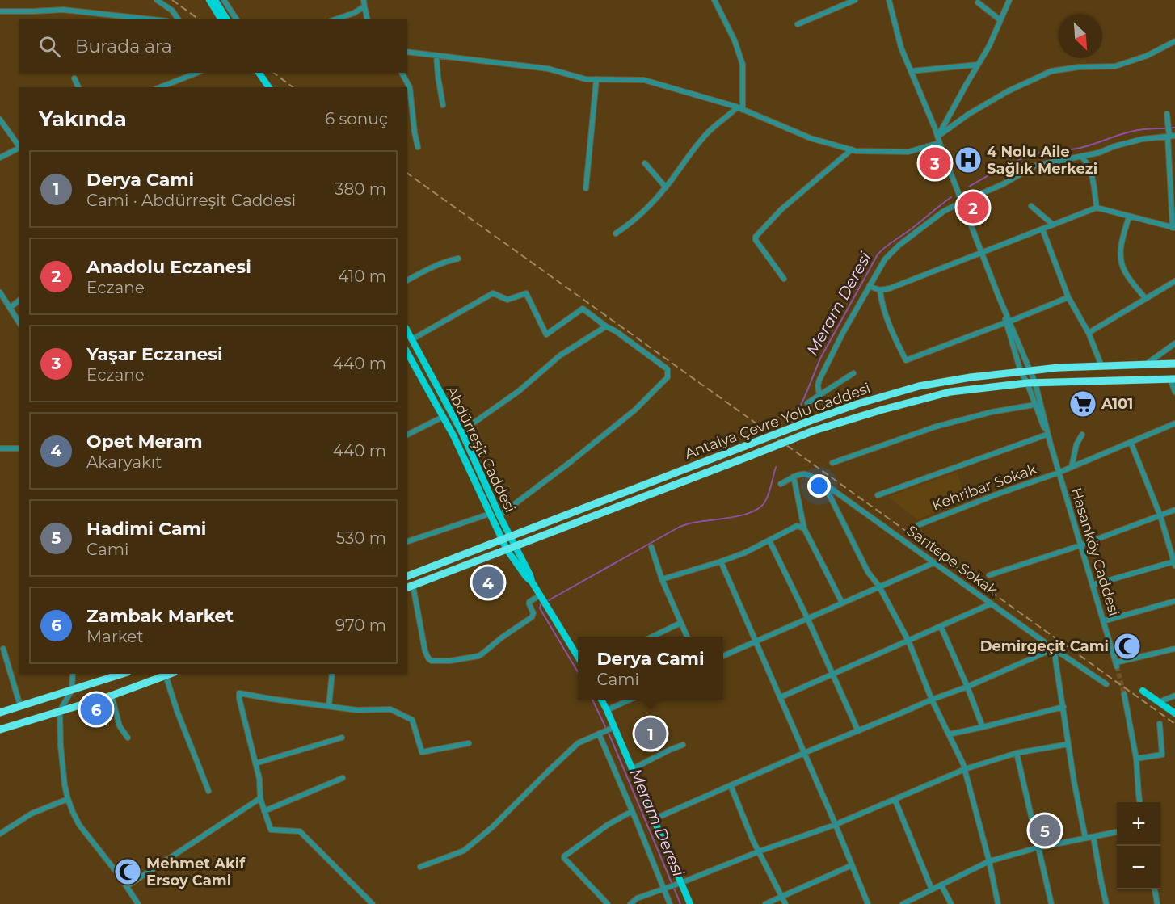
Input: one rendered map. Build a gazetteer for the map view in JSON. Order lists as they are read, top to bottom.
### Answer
{
  "streets": {
    "highway": ["Antalya Çevre Yolu Caddesi"],
    "main road": ["Abdürreşit Caddesi"],
    "street": ["Kehribar Sokak", "Hasanköy Caddesi", "Sarıtepe Sokak"]
  },
  "crossings": [
    ["Antalya Çevre Yolu Caddesi", "Abdürreşit Caddesi"],
    ["Kehribar Sokak", "Hasanköy Caddesi"]
  ],
  "water": ["Meram Deresi"],
  "places": {
    "hospital": ["4 Nolu Aile Sağlık Merkezi"],
    "supermarket": ["A101"],
    "mosque": ["Demirgeçit Cami", "Mehmet Akif Ersoy Cami"]
  },
  "north": "bottom right",
  "page": {
    "search": "Burada ara",
    "heading": ["Yakında", "6 sonuç"],
    "pins": [
      "3",
      "2",
      "4",
      "6",
      "1",
      "5"
    ],
    "list": [
      {
        "mark": "1",
        "name": "Derya Cami",
        "note": "Cami · Abdürreşit Caddesi",
        "value": "380 m"
      },
      {
        "mark": "2",
        "name": "Anadolu Eczanesi",
        "note": "Eczane",
        "value": "410 m"
      },
      {
        "mark": "3",
        "name": "Yaşar Eczanesi",
        "note": "Eczane",
        "value": "440 m"
      },
      {
        "mark": "4",
        "name": "Opet Meram",
        "note": "Akaryakıt",
        "value": "440 m"
      },
      {
        "mark": "5",
        "name": "Hadimi Cami",
        "note": "Cami",
        "value": "530 m"
      },
      {
        "mark": "6",
        "name": "Zambak Market",
        "note": "Market",
        "value": "970 m"
      }
    ],
    "popup": ["Derya Cami", "Cami"],
    "map_buttons": ["+", "−"]
  }
}
